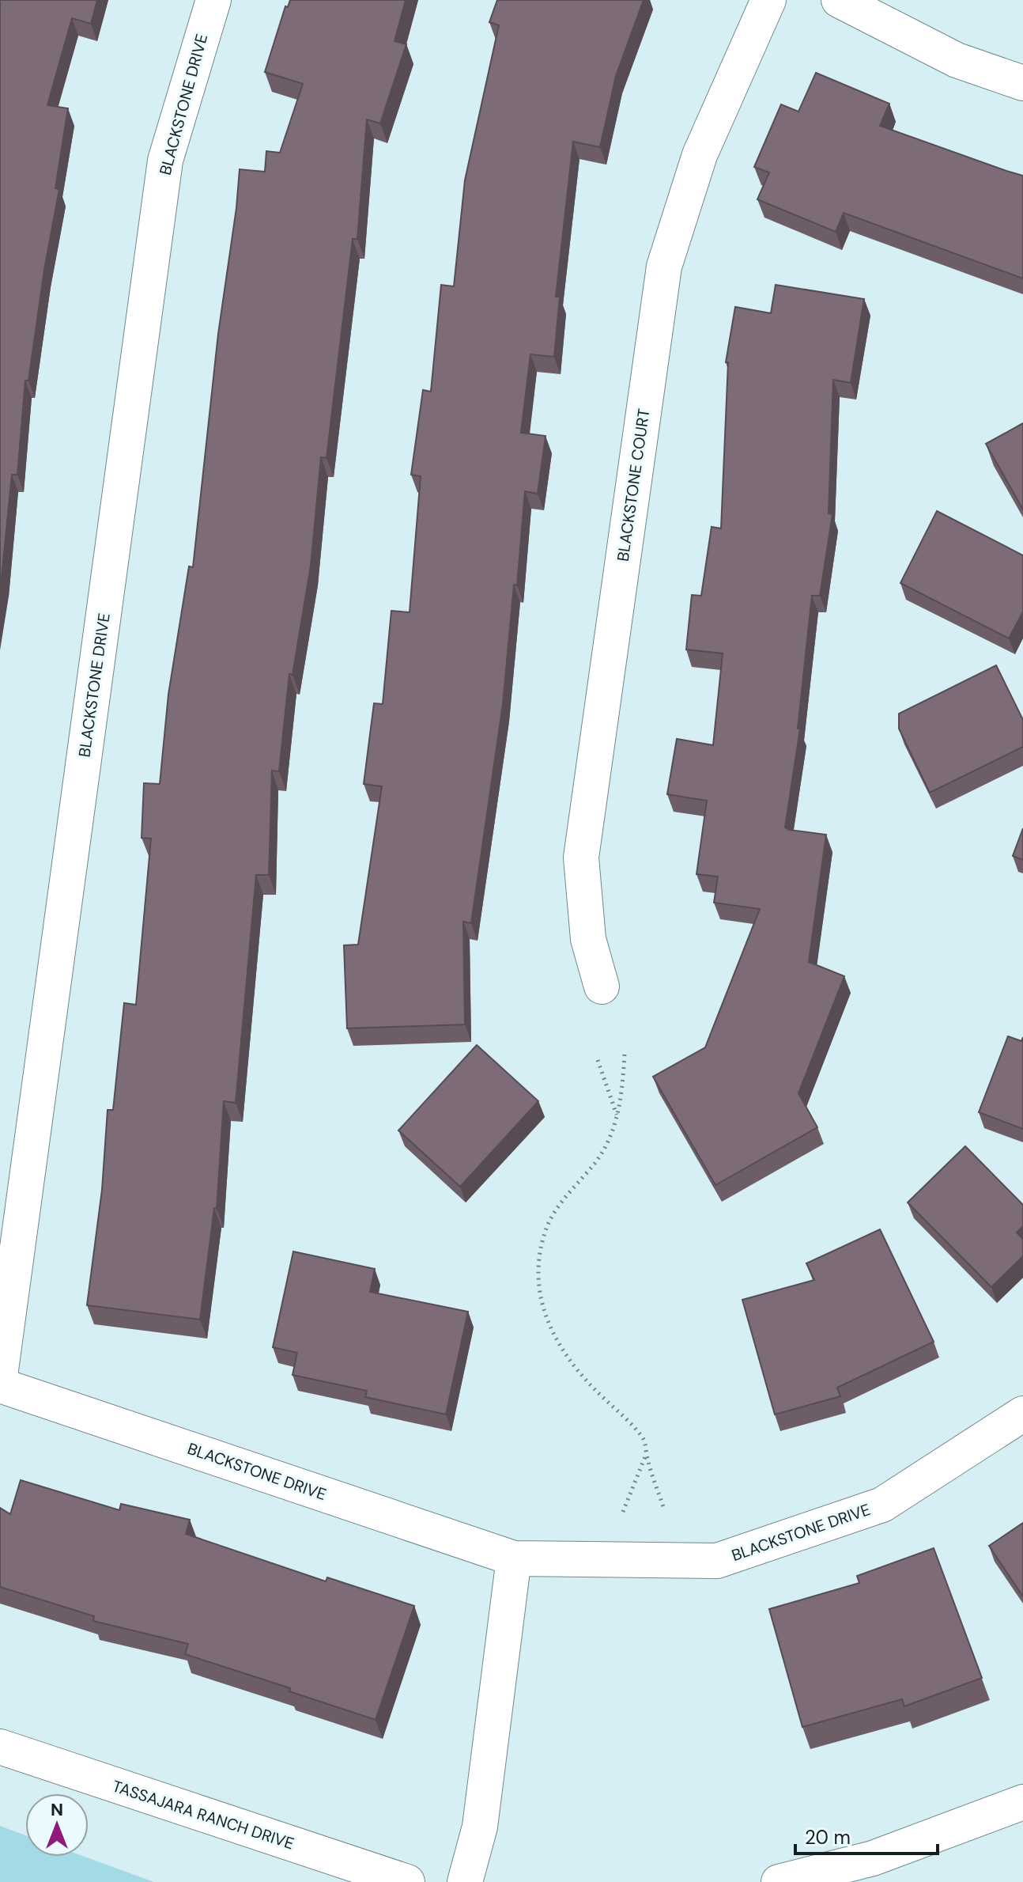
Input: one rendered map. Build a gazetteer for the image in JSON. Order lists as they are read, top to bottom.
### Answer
{
  "streets": {
    "street": ["BLACKSTONE DRIVE", "BLACKSTONE COURT", "TASSAJARA RANCH DRIVE"]
  },
  "scale_bar": "20 m",
  "north": "top"
}
